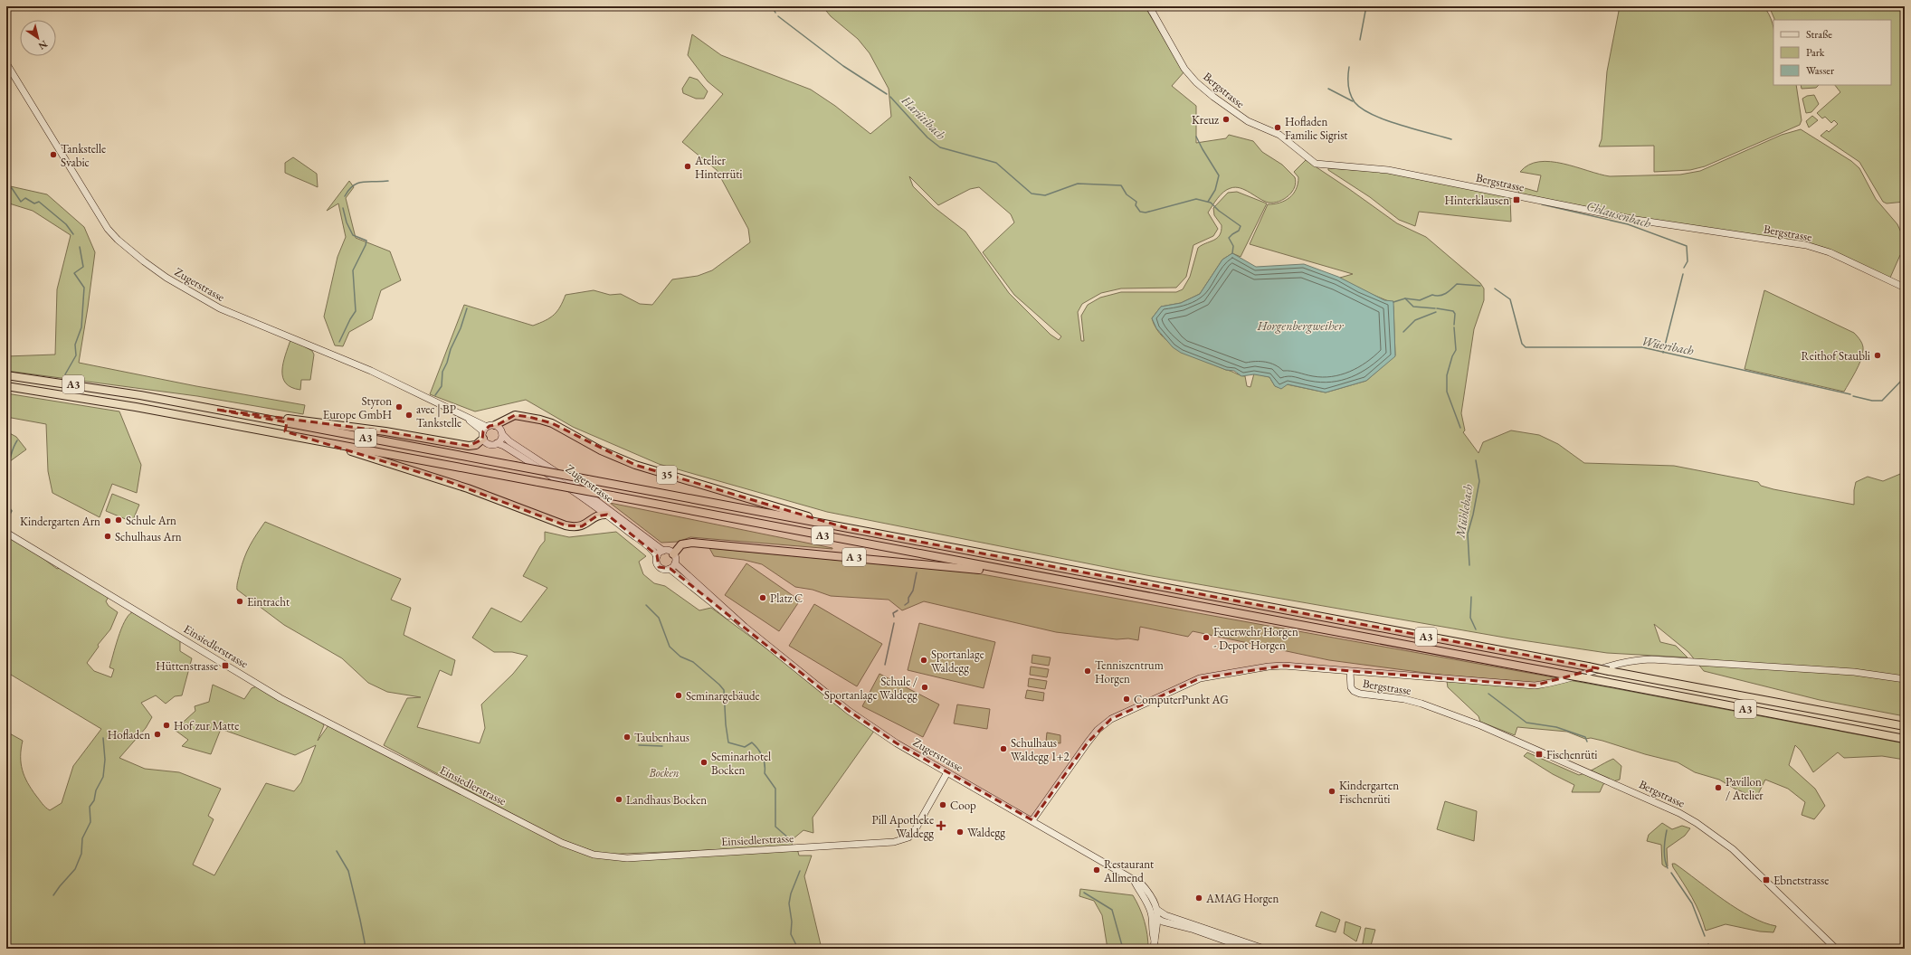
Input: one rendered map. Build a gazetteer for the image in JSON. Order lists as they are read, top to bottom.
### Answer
{
  "streets": {
    "highway": ["A3", "35", "A 3"],
    "street": ["Bergstrasse", "Zugerstrasse", "Einsiedlerstrasse"]
  },
  "crossings": [
    ["Zugerstrasse", "35"],
    ["Zugerstrasse", "A 3"],
    ["Zugerstrasse", "Einsiedlerstrasse"],
    ["A3", "35"],
    ["A3", "A 3"]
  ],
  "water": [
    "Harütibach",
    "Chlausenbach",
    "Horgenbergweiher",
    "Wüeribach",
    "Mühlebach"
  ],
  "parks": ["Bocken"],
  "places": {
    "other": [
      "Kreuz",
      "Hofladen Familie Sigrist",
      "Tankstelle Svabic",
      "Atelier Hinterrüti",
      "Reithof Staubli",
      "Styron Europe GmbH",
      "avec | BP Tankstelle",
      "Schule Arn",
      "Kindergarten Arn",
      "Schulhaus Arn",
      "Platz C",
      "Eintracht",
      "Feuerwehr Horgen - Depot Horgen",
      "Sportanlage Waldegg",
      "Tenniszentrum Horgen",
      "Schule / Sportanlage Waldegg",
      "Seminargebäude",
      "ComputerPunkt AG",
      "Hof zur Matte",
      "Hofladen",
      "Taubenhaus",
      "Schulhaus Waldegg 1+2",
      "Seminarhotel Bocken",
      "Pavillon / Atelier",
      "Kindergarten Fischenrüti",
      "Landhaus Bocken",
      "Coop",
      "Waldegg",
      "Restaurant Allmend",
      "AMAG Horgen"
    ],
    "transit": [
      "Hinterklausen",
      "Hüttenstrasse",
      "Fischenrüti",
      "Ebnetstrasse"
    ],
    "health": ["Pill Apotheke Waldegg"]
  },
  "legend": ["Straße", "Park", "Wasser"],
  "north": "bottom right"
}
